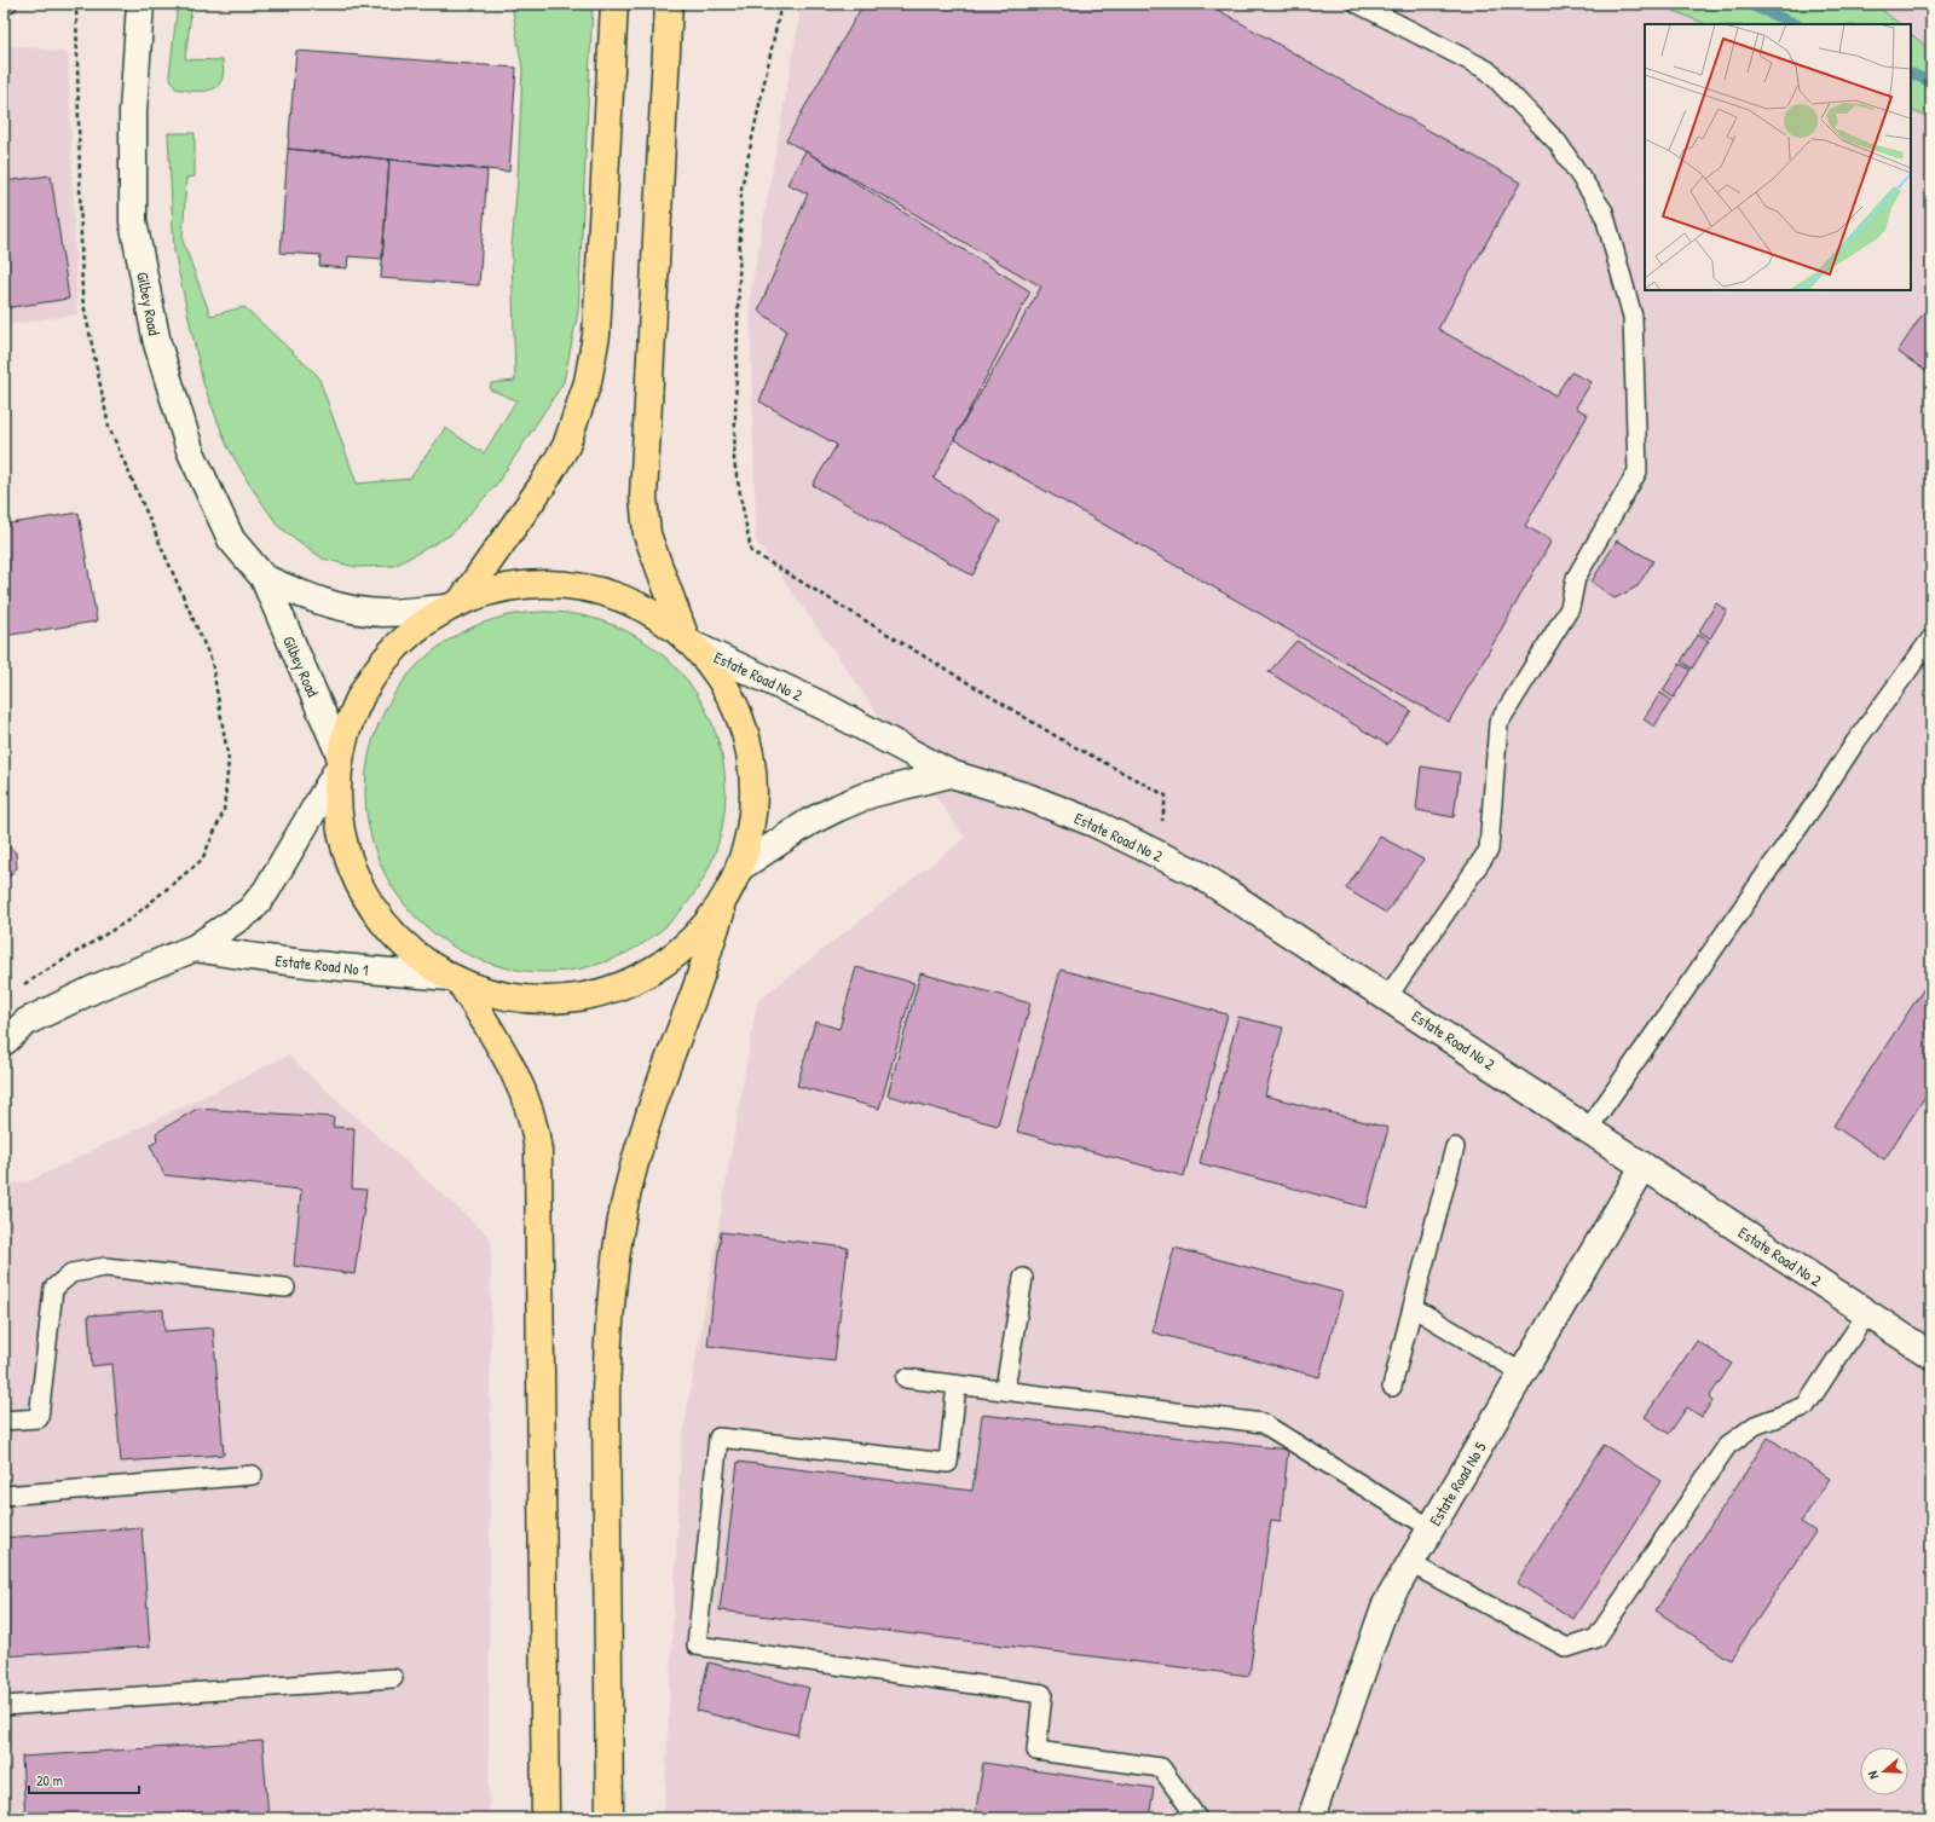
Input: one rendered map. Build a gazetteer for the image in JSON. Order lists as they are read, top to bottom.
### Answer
{
  "streets": {
    "street": [
      "Gilbey Road",
      "Estate Road No 2",
      "Estate Road No 1",
      "Estate Road No 5"
    ]
  },
  "crossings": [
    ["Estate Road No 2", "Estate Road No 5"]
  ],
  "scale_bar": "20 m",
  "north": "left"
}
